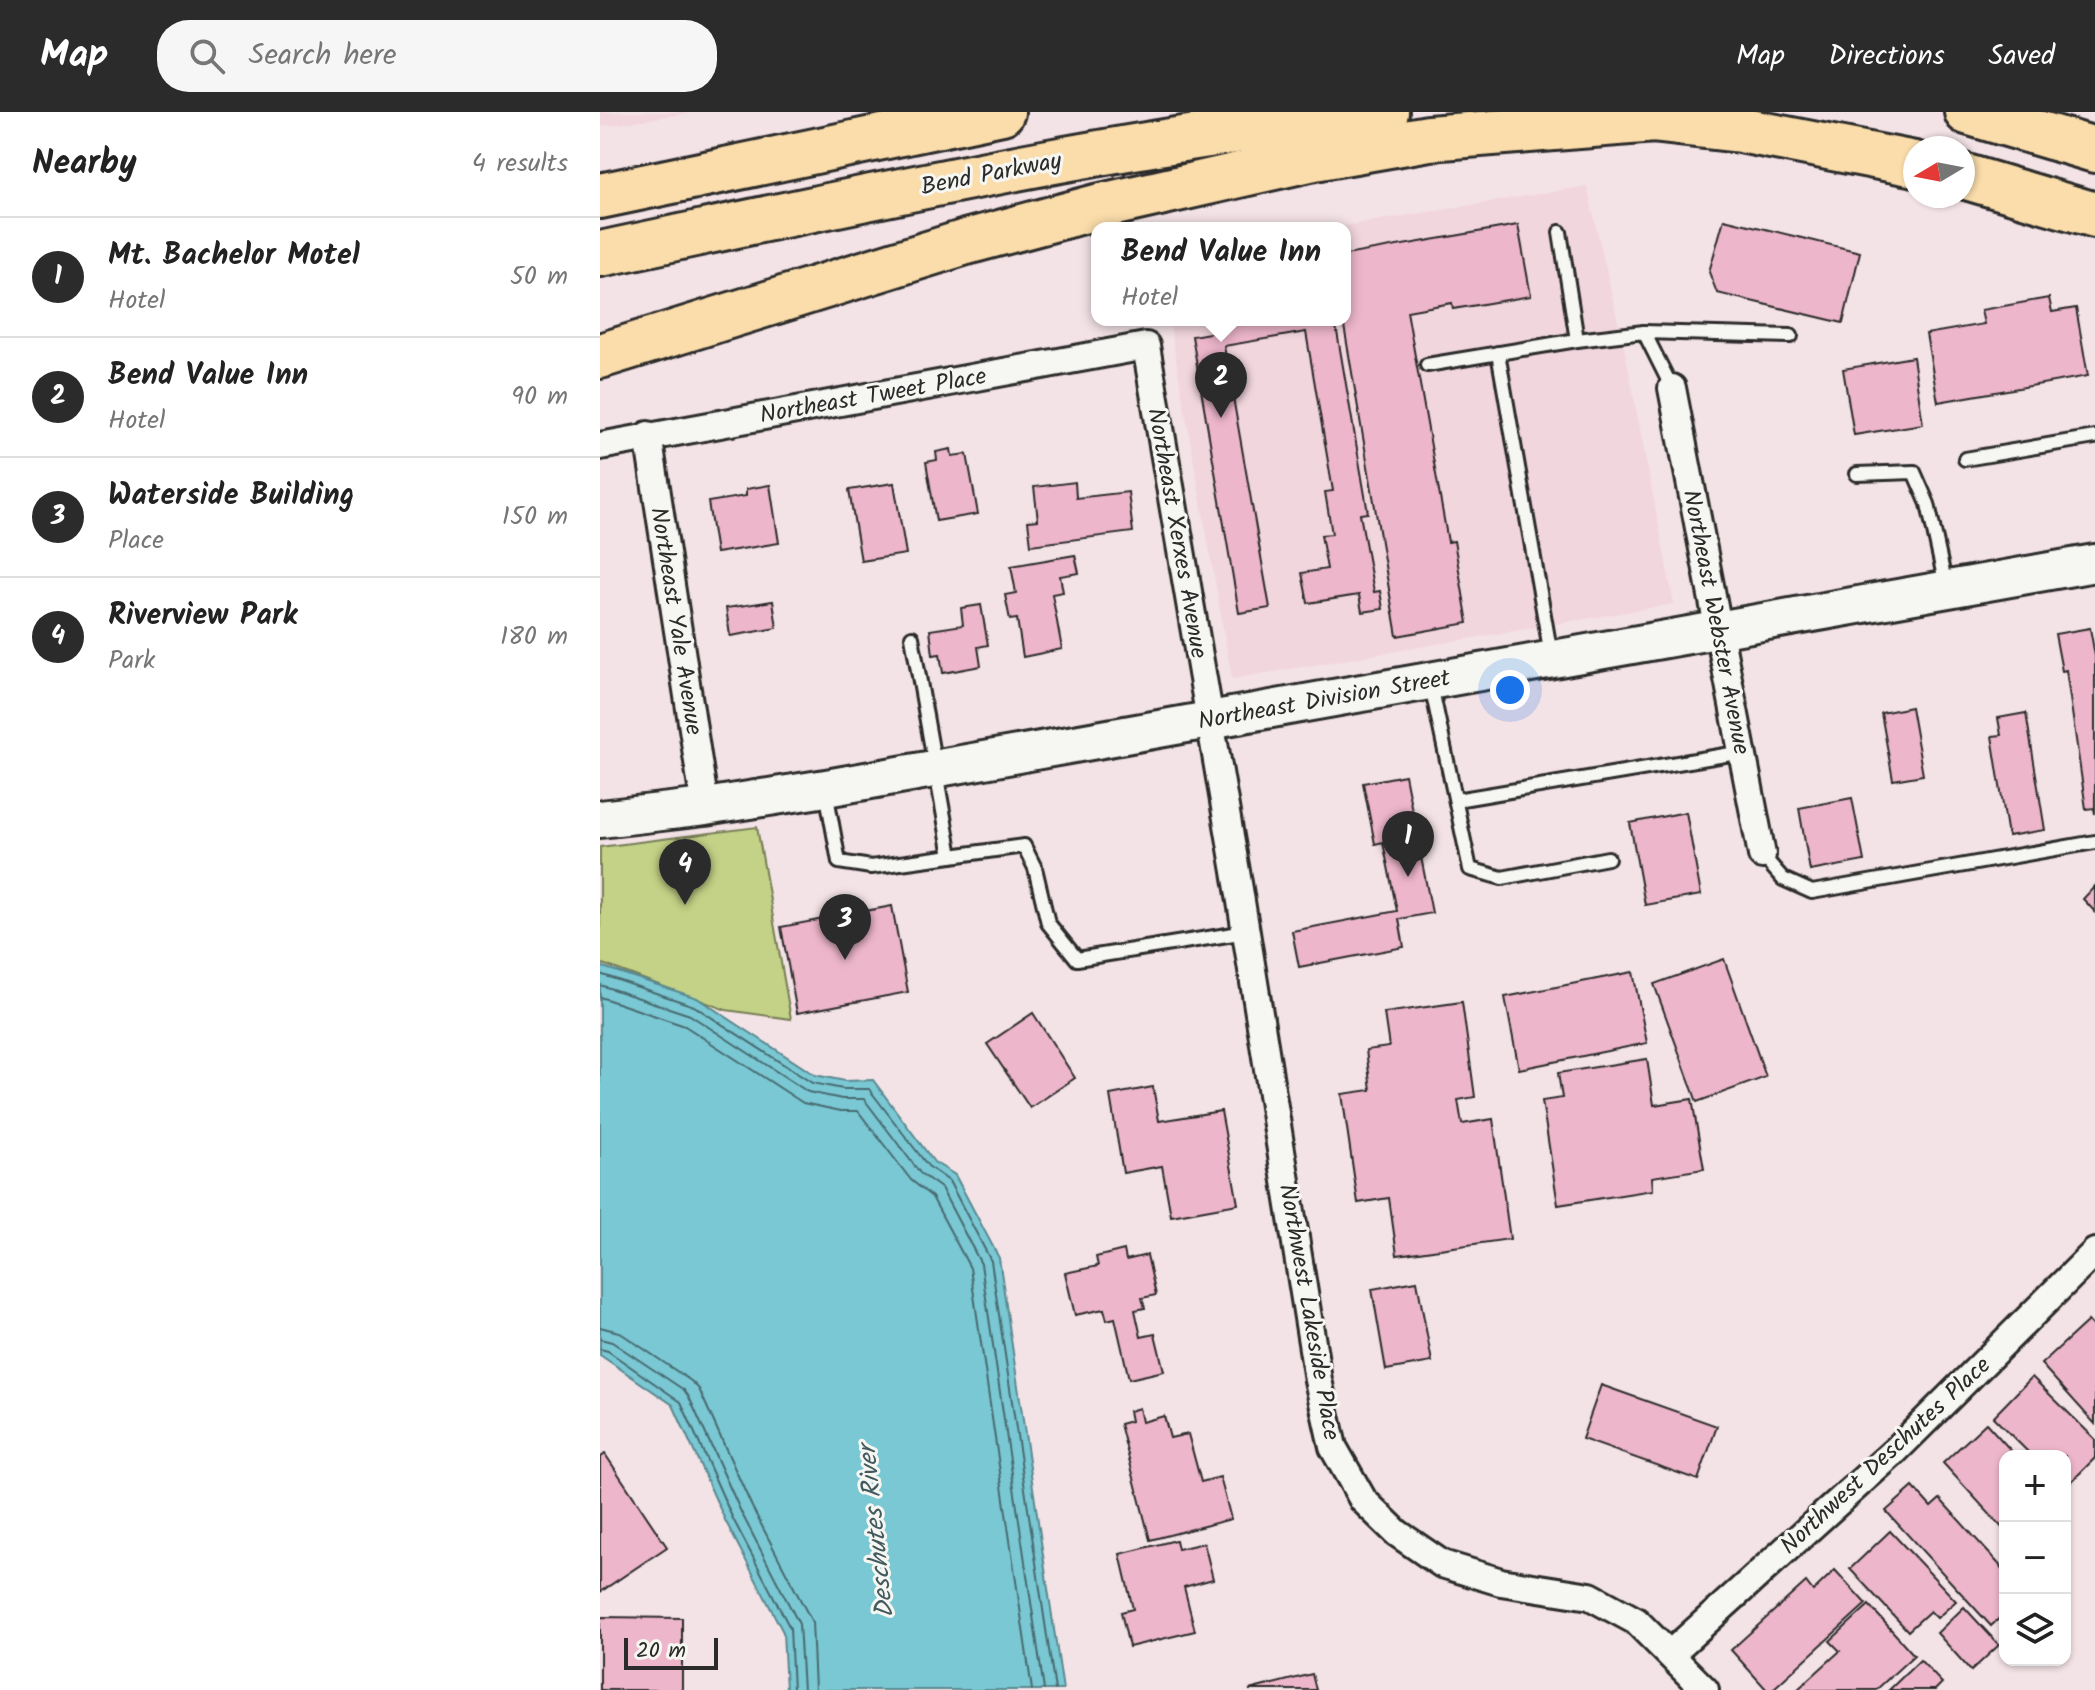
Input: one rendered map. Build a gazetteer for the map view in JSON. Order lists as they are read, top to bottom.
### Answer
{
  "streets": {
    "highway": ["Bend Parkway"],
    "main road": ["Northeast Division Street"],
    "street": [
      "Northeast Tweet Place",
      "Northeast Xerxes Avenue",
      "Northeast Yale Avenue",
      "Northeast Webster Avenue",
      "Northwest Lakeside Place",
      "Northwest Deschutes Place"
    ]
  },
  "crossings": [
    ["Northeast Tweet Place", "Northeast Xerxes Avenue"],
    ["Northeast Tweet Place", "Northeast Yale Avenue"],
    ["Northeast Xerxes Avenue", "Northeast Division Street"],
    ["Northeast Xerxes Avenue", "Northwest Lakeside Place"],
    ["Northeast Yale Avenue", "Northeast Division Street"],
    ["Northeast Webster Avenue", "Northeast Division Street"],
    ["Northeast Division Street", "Northwest Lakeside Place"],
    ["Northwest Lakeside Place", "Northwest Deschutes Place"]
  ],
  "water": ["Deschutes River"],
  "scale_bar": "20 m",
  "north": "left",
  "page": {
    "header": "Map",
    "search": "Search here",
    "nav": ["Map", "Directions", "Saved"],
    "heading": ["Nearby", "4 results"],
    "list": [
      {
        "mark": "1",
        "name": "Mt. Bachelor Motel",
        "note": "Hotel",
        "value": "50 m"
      },
      {
        "mark": "2",
        "name": "Bend Value Inn",
        "note": "Hotel",
        "value": "90 m"
      },
      {
        "mark": "3",
        "name": "Waterside Building",
        "note": "Place",
        "value": "150 m"
      },
      {
        "mark": "4",
        "name": "Riverview Park",
        "note": "Park",
        "value": "180 m"
      }
    ],
    "popup": ["Bend Value Inn", "Hotel"],
    "pins": [
      "2",
      "1",
      "4",
      "3"
    ],
    "map_buttons": ["+", "−"],
    "scale": "20 m"
  }
}
